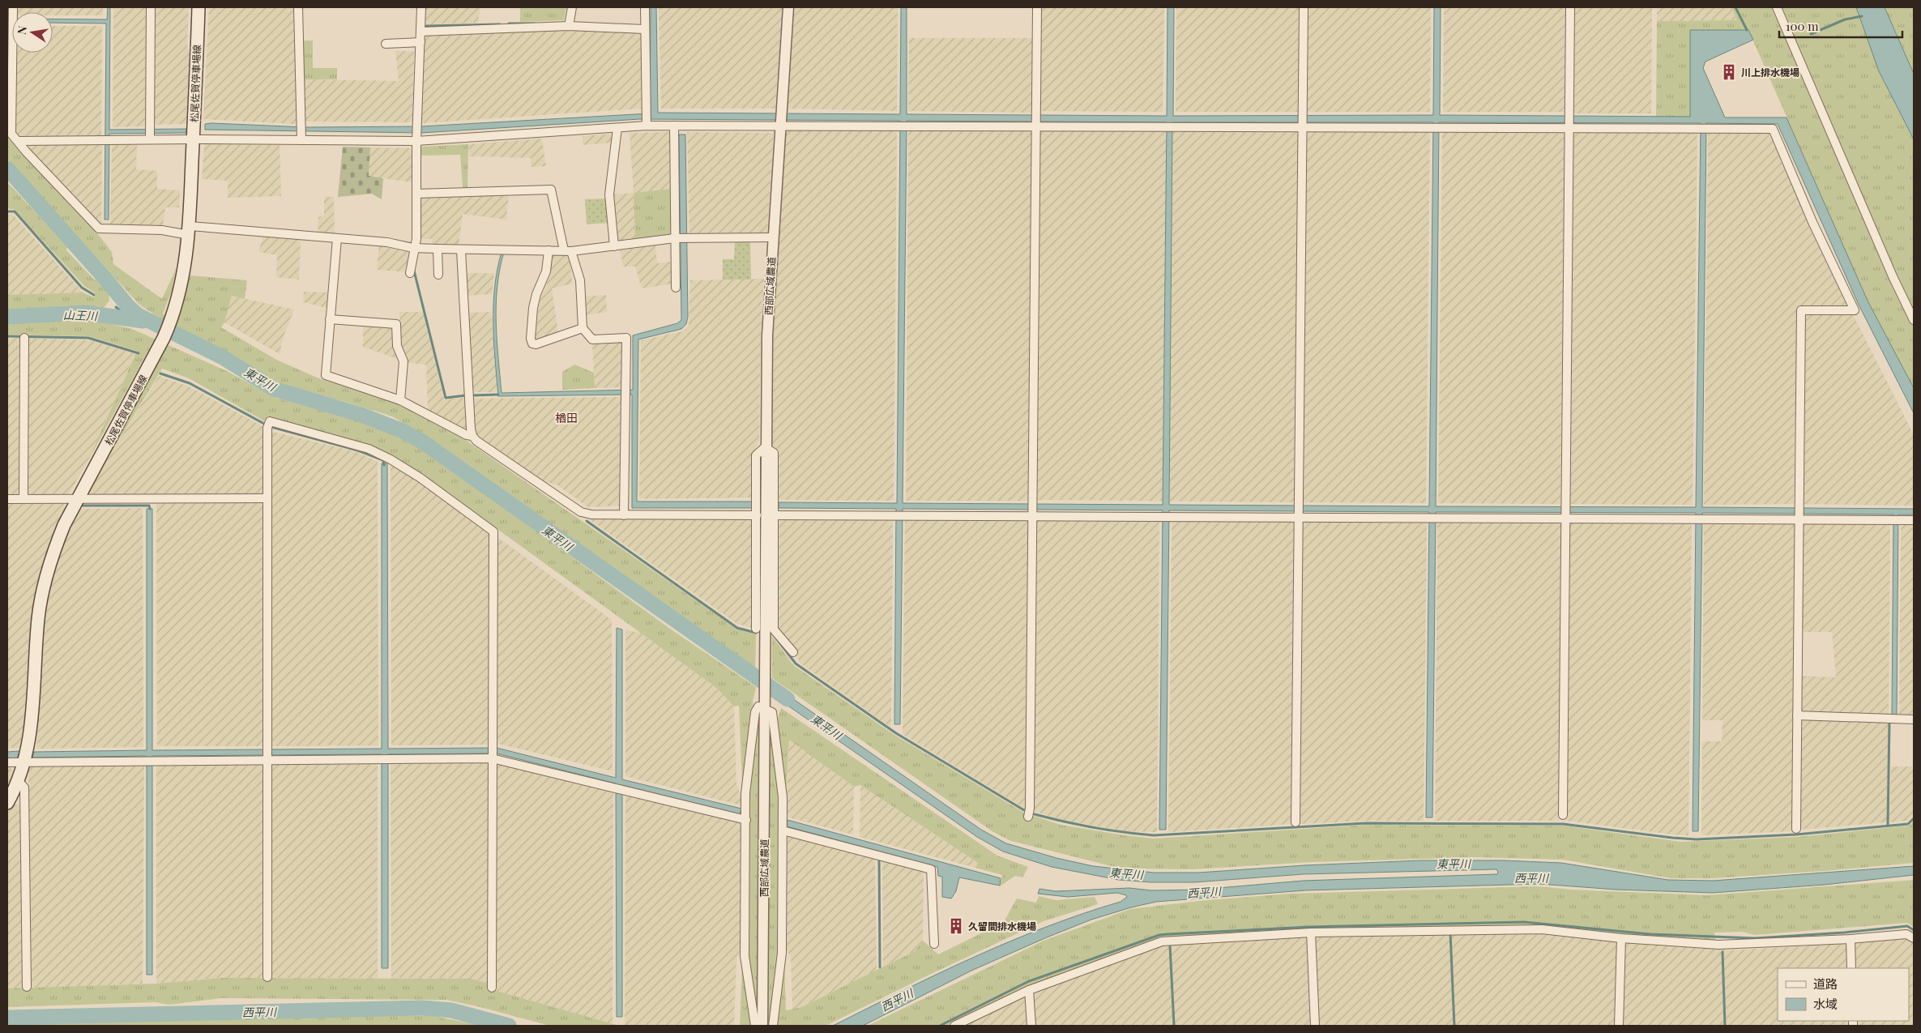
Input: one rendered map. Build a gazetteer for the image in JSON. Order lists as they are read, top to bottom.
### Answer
{
  "streets": {
    "main road": ["松尾佐賀停車場線"],
    "street": ["西部広域農道"]
  },
  "districts": ["楢田"],
  "water": ["山王川", "東平川", "西平川"],
  "places": {
    "building": ["川上排水機場", "久留間排水機場"]
  },
  "legend": ["道路", "水域"],
  "scale_bar": "100 m",
  "north": "left"
}
